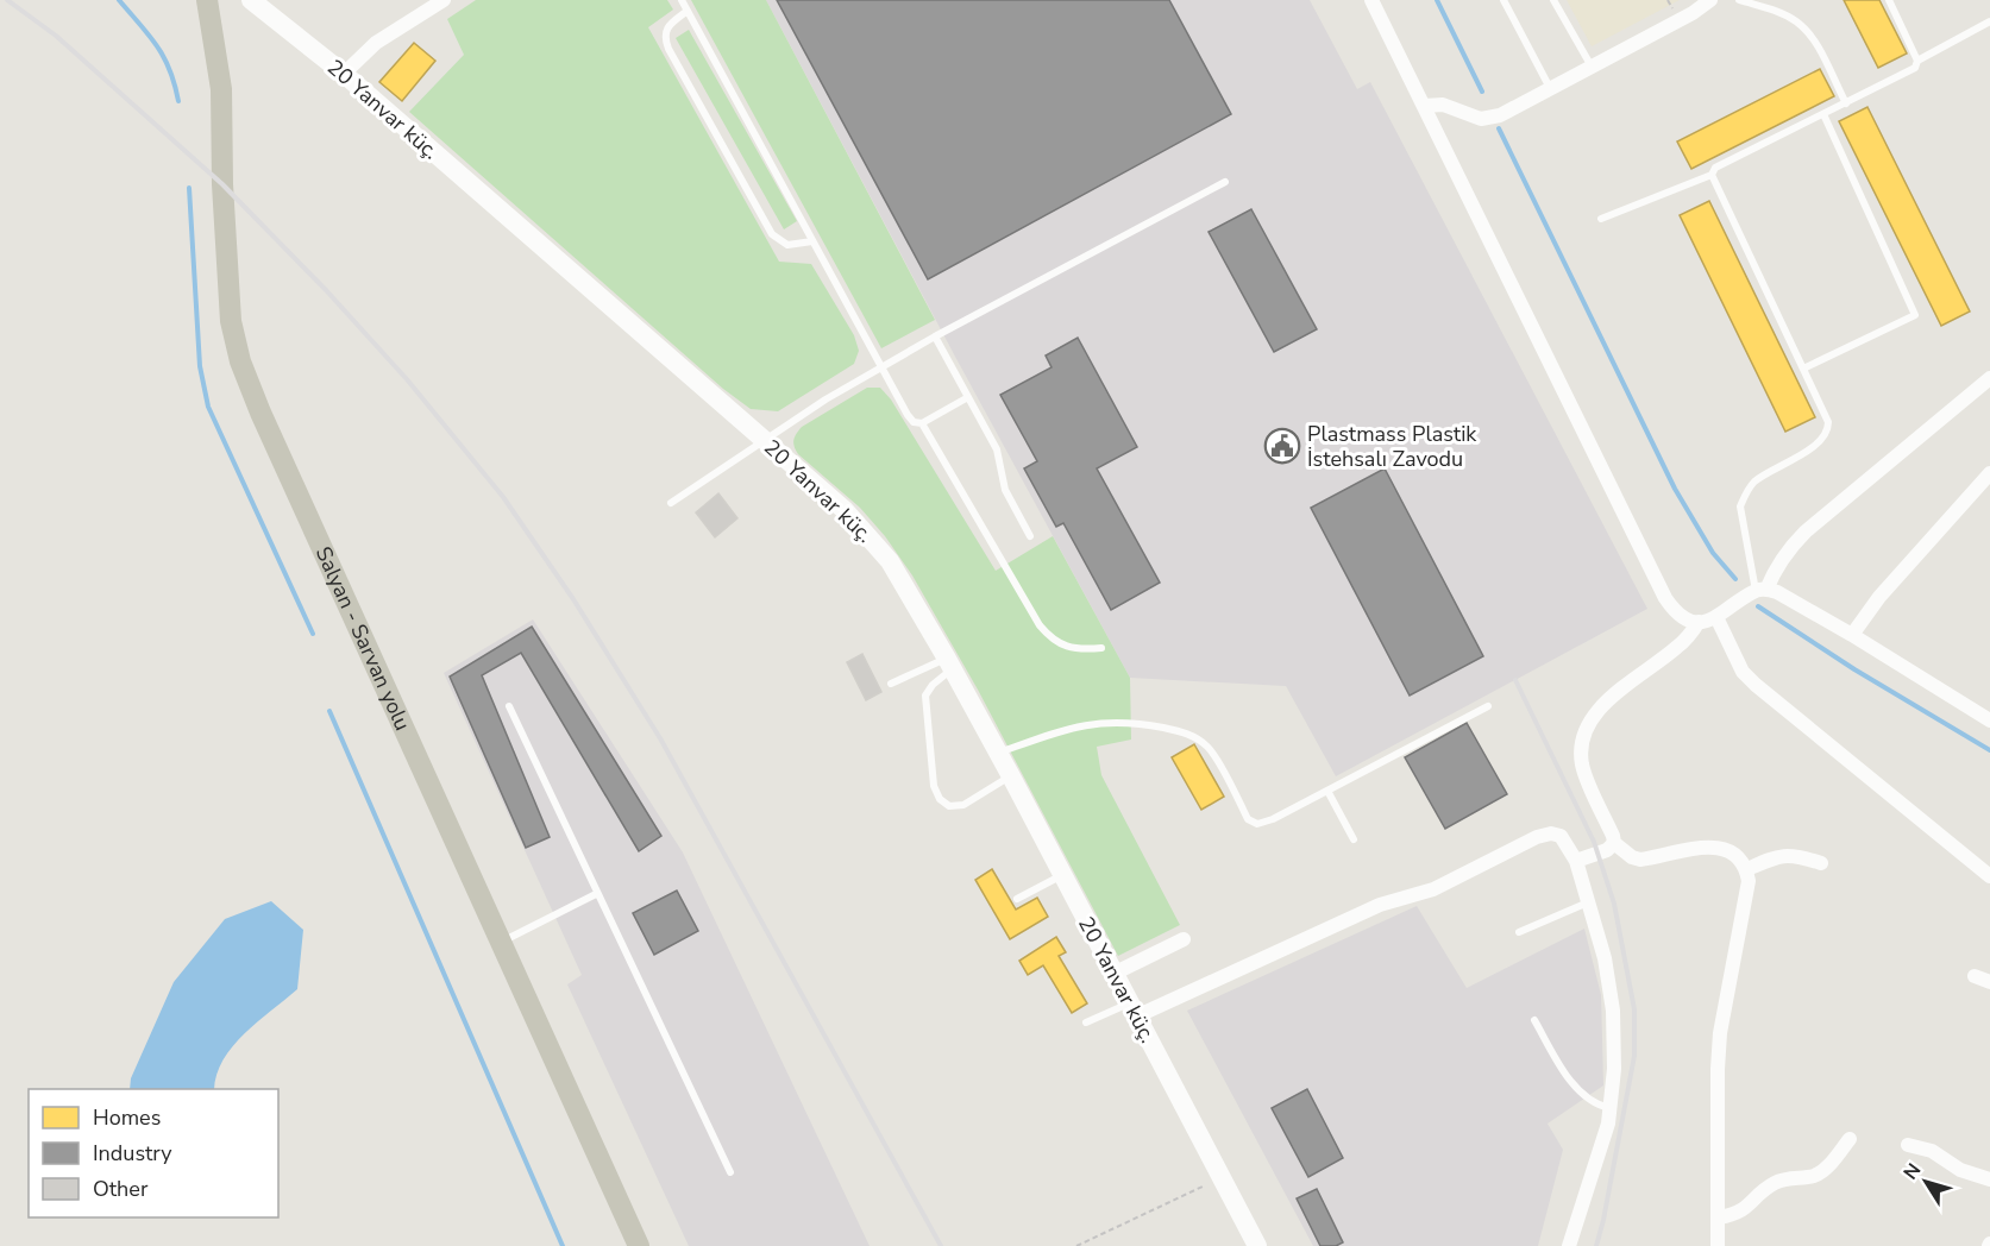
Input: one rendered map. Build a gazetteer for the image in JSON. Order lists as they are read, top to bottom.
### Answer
{
  "streets": {
    "main road": ["Salyan - Sarvan yolu"],
    "street": ["20 Yanvar küç."]
  },
  "places": {
    "public building": ["Plastmass Plastik İstehsalı Zavodu"]
  },
  "legend": ["Homes", "Industry", "Other"],
  "north": "top left"
}
